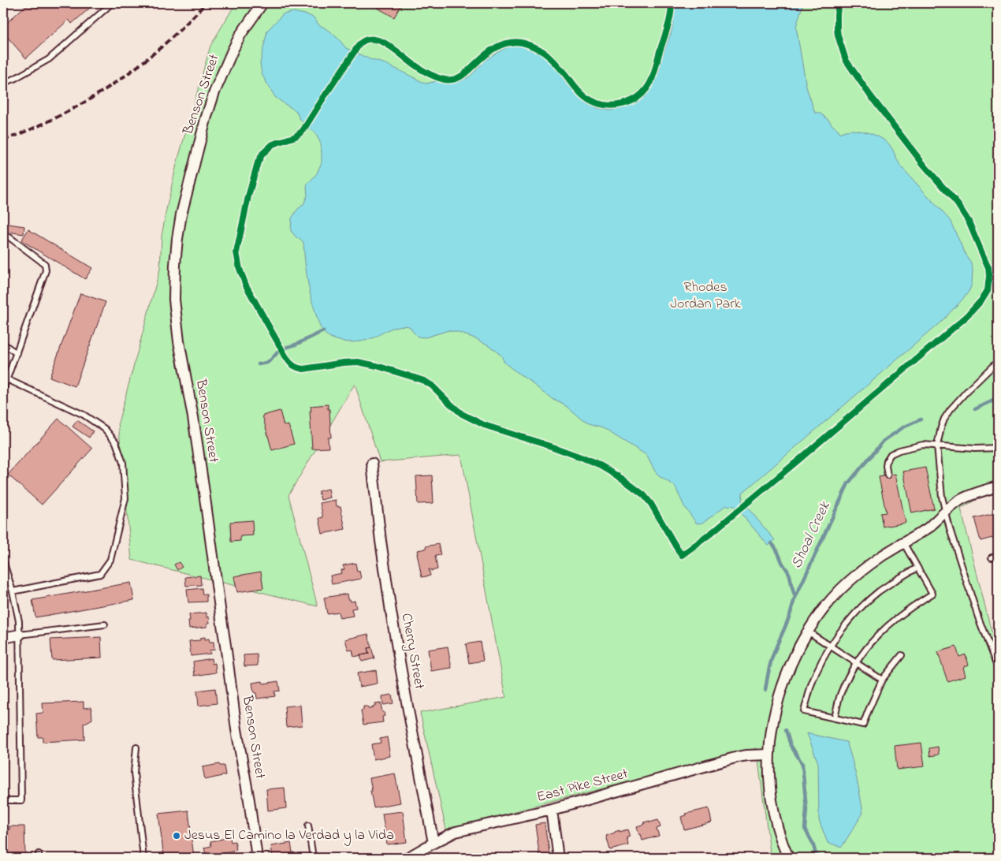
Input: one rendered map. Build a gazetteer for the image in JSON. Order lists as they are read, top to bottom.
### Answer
{
  "streets": {
    "street": ["Benson Street", "Cherry Street", "East Pike Street"]
  },
  "crossings": [
    ["Cherry Street", "East Pike Street"]
  ],
  "water": ["Shoal Creek"],
  "parks": ["Rhodes Jordan Park"],
  "places": ["Jesus El Camino la Verdad y la Vida"]
}
